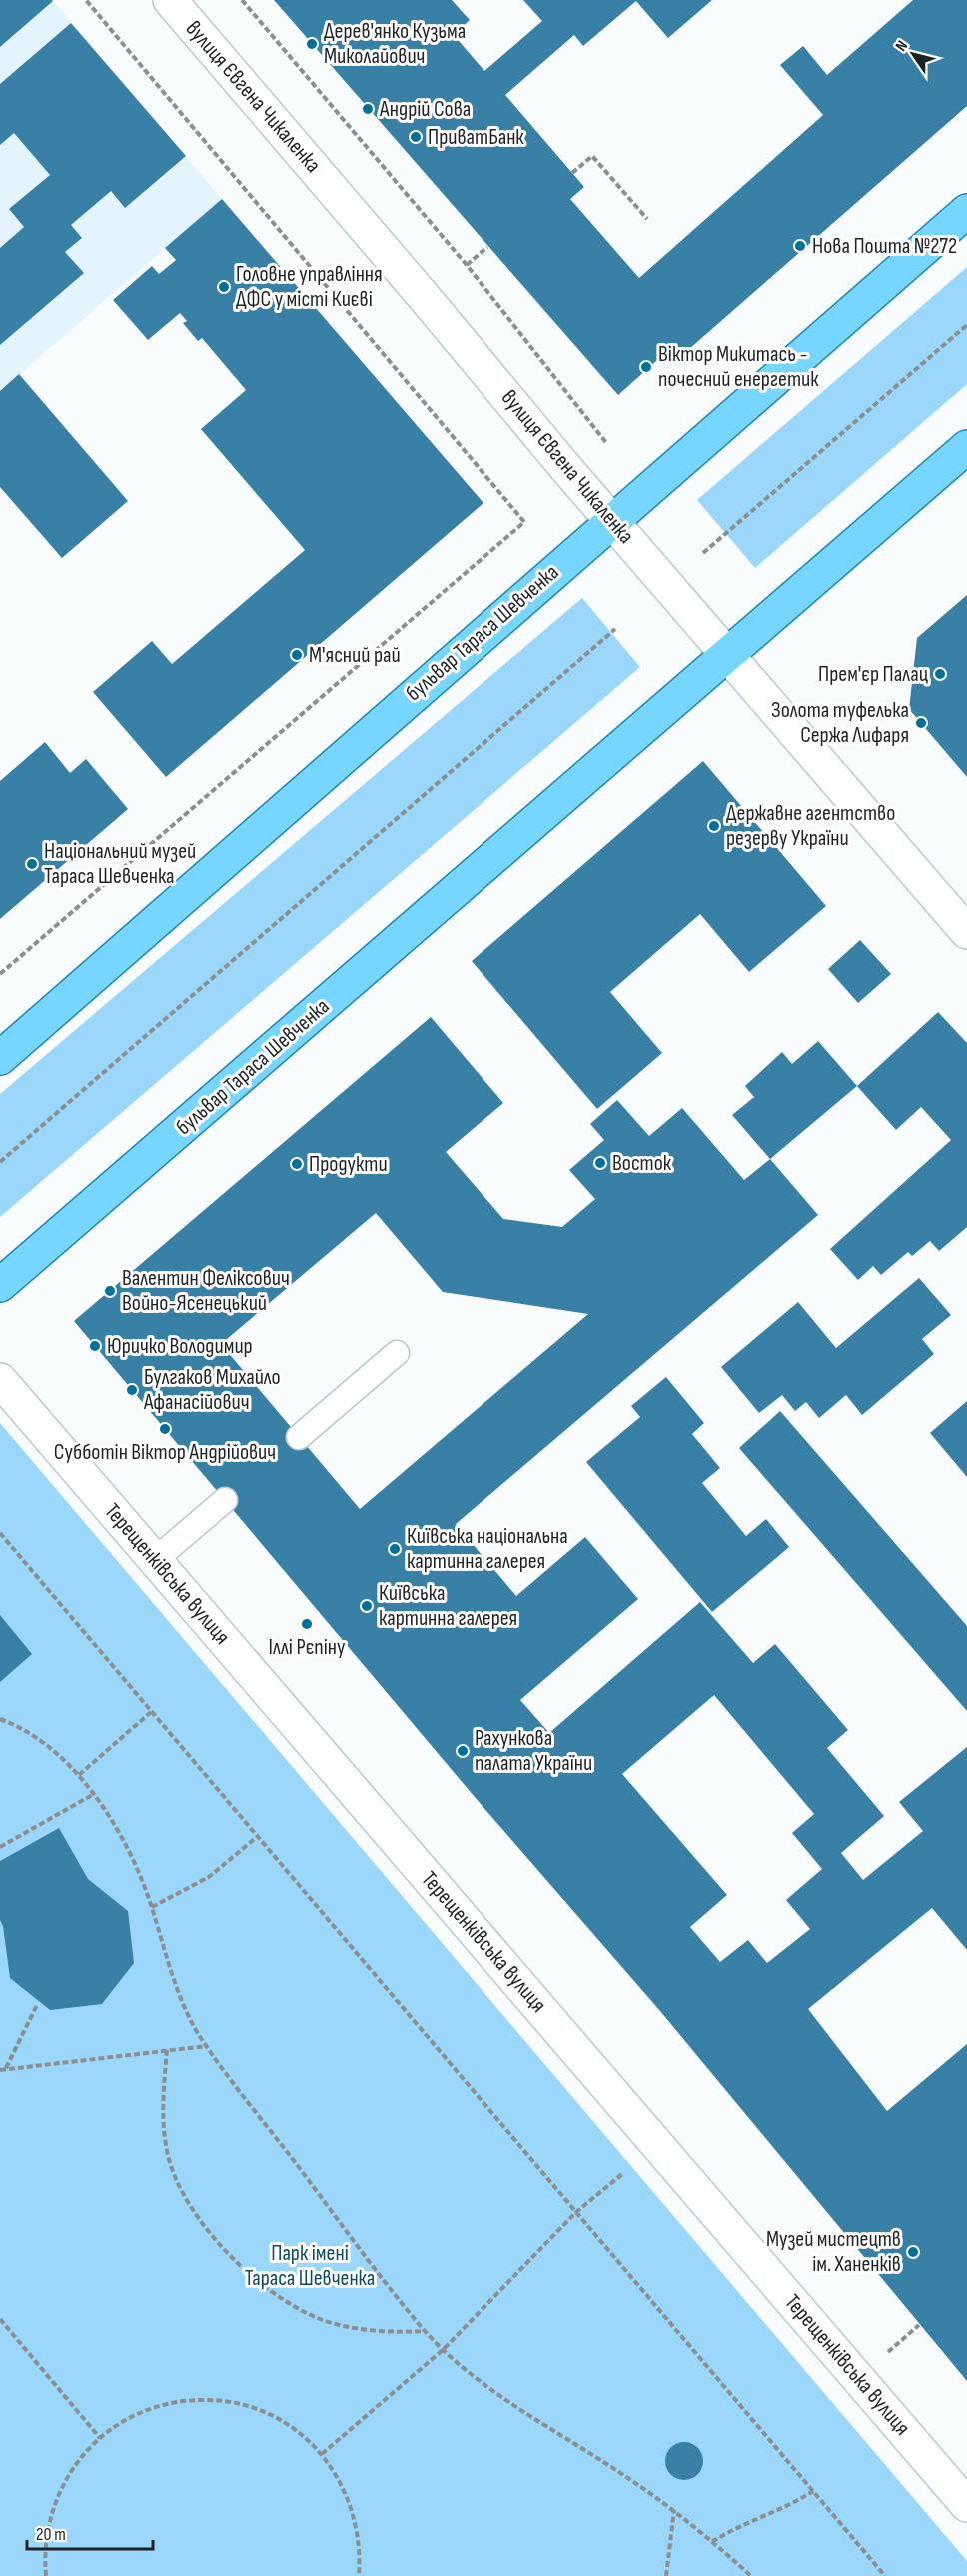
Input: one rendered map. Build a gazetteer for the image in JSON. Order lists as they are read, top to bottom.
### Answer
{
  "streets": {
    "main road": ["бульвар Тараса Шевченка"],
    "street": ["вулиця Євгена Чикаленка", "Терещенківська вулиця"]
  },
  "crossings": [
    ["вулиця Євгена Чикаленка", "бульвар Тараса Шевченка"]
  ],
  "parks": ["Парк імені Тараса Шевченка"],
  "places": [
    "Дерев'янко Кузьма Миколайович",
    "Андрій Сова",
    "ПриватБанк",
    "Нова Пошта №272",
    "Головне управління ДФС у місті Києві",
    "Віктор Микитась - почесний енергетик",
    "М'ясний рай",
    "Прем'єр Палац",
    "Золота туфелька Сержа Лифаря",
    "Державне агентство резерву України",
    "Національний музей Тараса Шевченка",
    "Восток",
    "Продукти",
    "Валентин Феліксович Войно-Ясенецький",
    "Юричко Володимир",
    "Булгаков Михайло Афанасійович",
    "Субботін Віктор Андрійович",
    "Київська національна картинна галерея",
    "Київська картинна галерея",
    "Іллі Рєпіну",
    "Рахункова палата України",
    "Музей мистецтв ім. Ханенків"
  ],
  "scale_bar": "20 m",
  "north": "top left"
}
